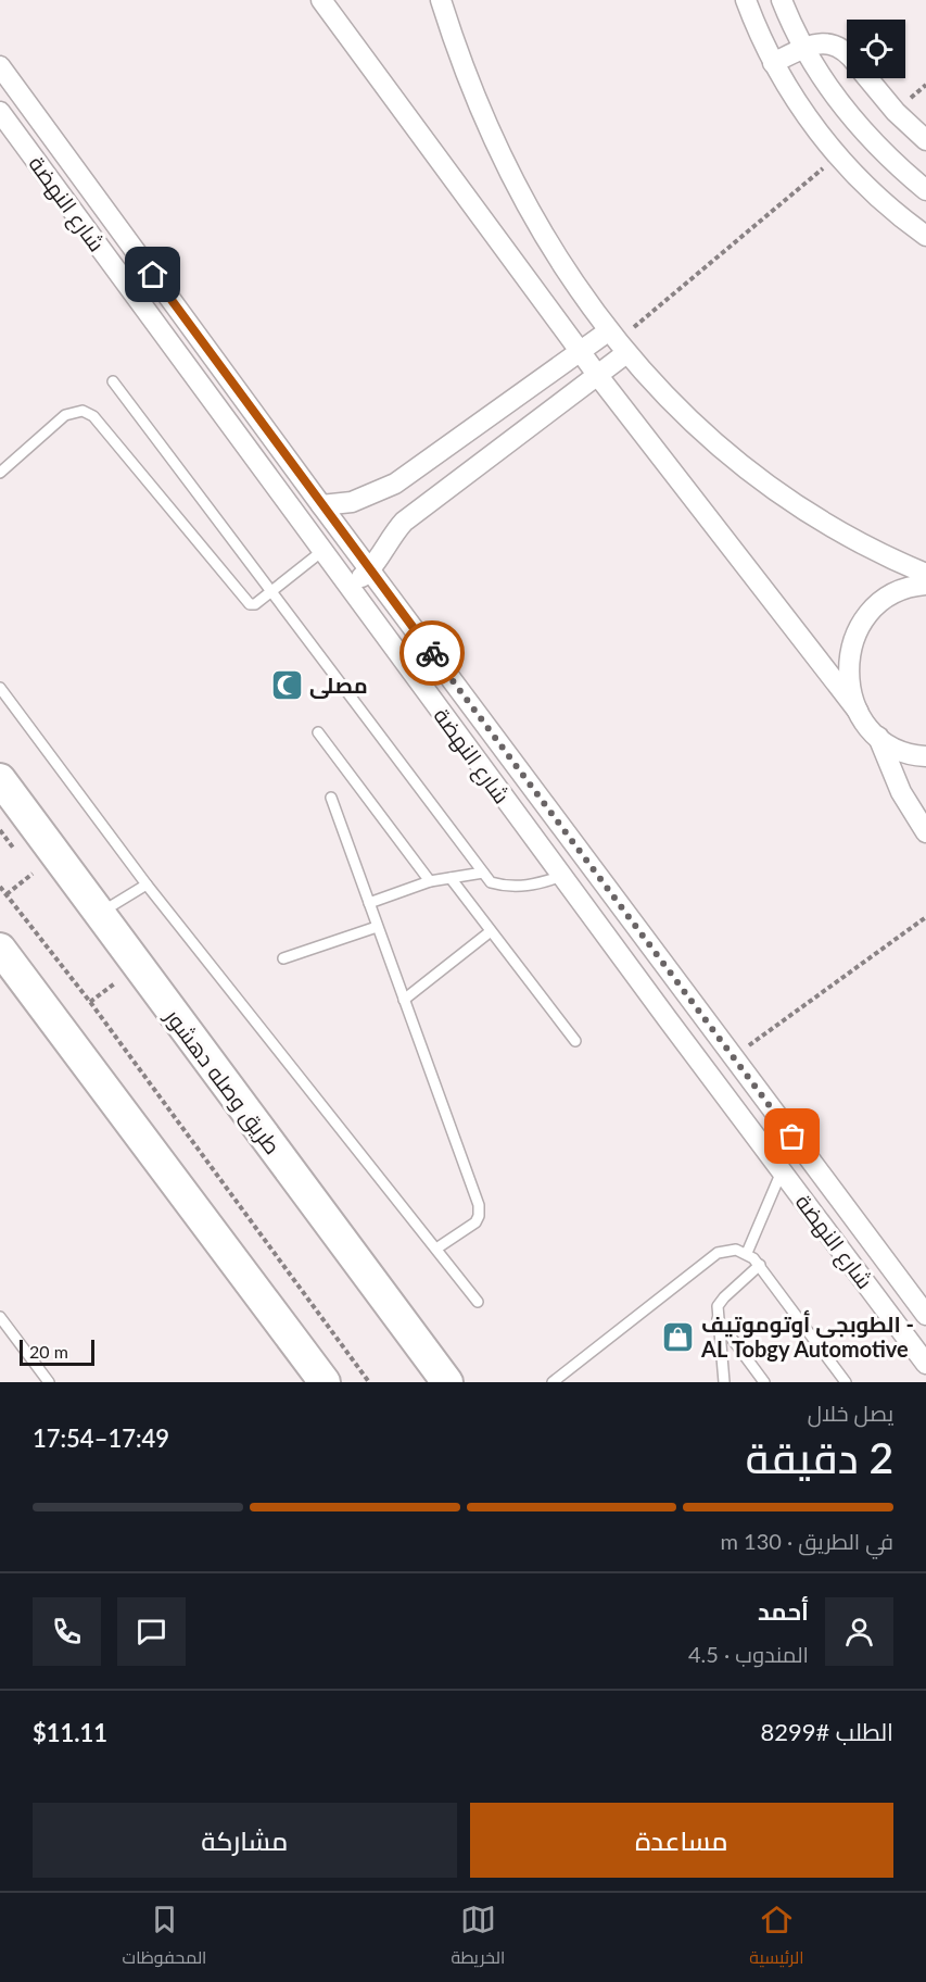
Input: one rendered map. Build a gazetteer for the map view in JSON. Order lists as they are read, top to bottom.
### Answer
{
  "streets": {
    "main road": ["طريق وصله دهشور"],
    "street": ["شارع النهضة"]
  },
  "places": {
    "mosque": ["مصلى"],
    "shop": ["الطوبجى أوتوموتيف - AL Tobgy Automotive"]
  },
  "scale_bar": "20 m",
  "page": {
    "scale": "20 m",
    "heading": ["2 دقيقة", "يصل خلال", "17:49–17:54"],
    "panel": [
      "أحمد",
      "المندوب · 4.5",
      "الطلب #8299",
      "$11.11"
    ],
    "bar": "في الطريق · 130 m",
    "buttons": ["مساعدة", "مشاركة"],
    "tabs": ["الرئيسية", "الخريطة", "المحفوظات"]
  }
}
